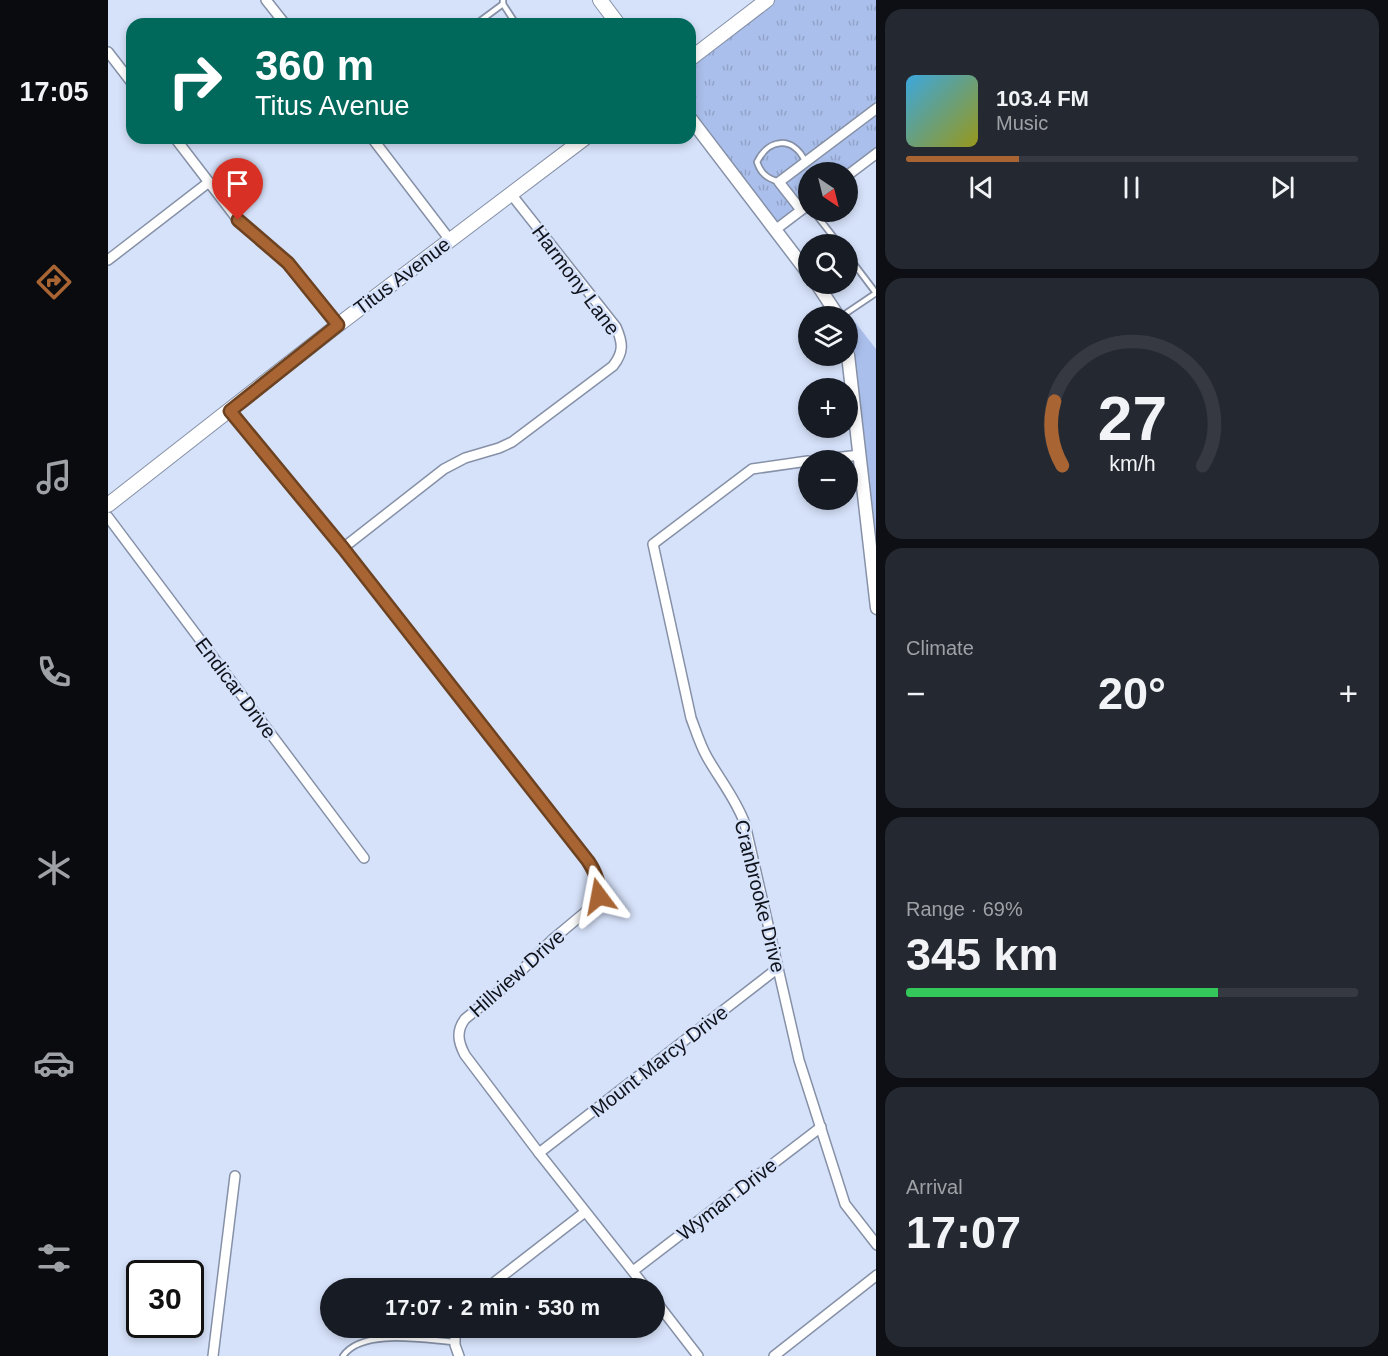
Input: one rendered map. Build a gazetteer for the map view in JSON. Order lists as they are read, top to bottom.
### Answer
{
  "streets": {
    "main road": ["Titus Avenue"],
    "street": [
      "Harmony Lane",
      "Endicar Drive",
      "Cranbrooke Drive",
      "Hillview Drive",
      "Mount Marcy Drive",
      "Wyman Drive"
    ]
  },
  "crossings": [
    ["Titus Avenue", "Harmony Lane"],
    ["Titus Avenue", "Hillview Drive"],
    ["Harmony Lane", "Hillview Drive"],
    ["Cranbrooke Drive", "Mount Marcy Drive"],
    ["Cranbrooke Drive", "Wyman Drive"],
    ["Hillview Drive", "Mount Marcy Drive"],
    ["Hillview Drive", "Wyman Drive"]
  ],
  "north": "bottom right",
  "page": {
    "tabs": "17:05",
    "turn": ["360 m", "Titus Avenue"],
    "song": ["103.4 FM", "Music"],
    "map_buttons": ["+", "−"],
    "tile": [
      "Climate",
      ["Range · 69%", "345 km"],
      ["Arrival", "17:07"]
    ],
    "heat": ["−", "20°", "+"],
    "limit": "30",
    "trip": "17:07 · 2 min · 530 m",
    "gauge": ["27", "km/h"]
  }
}
